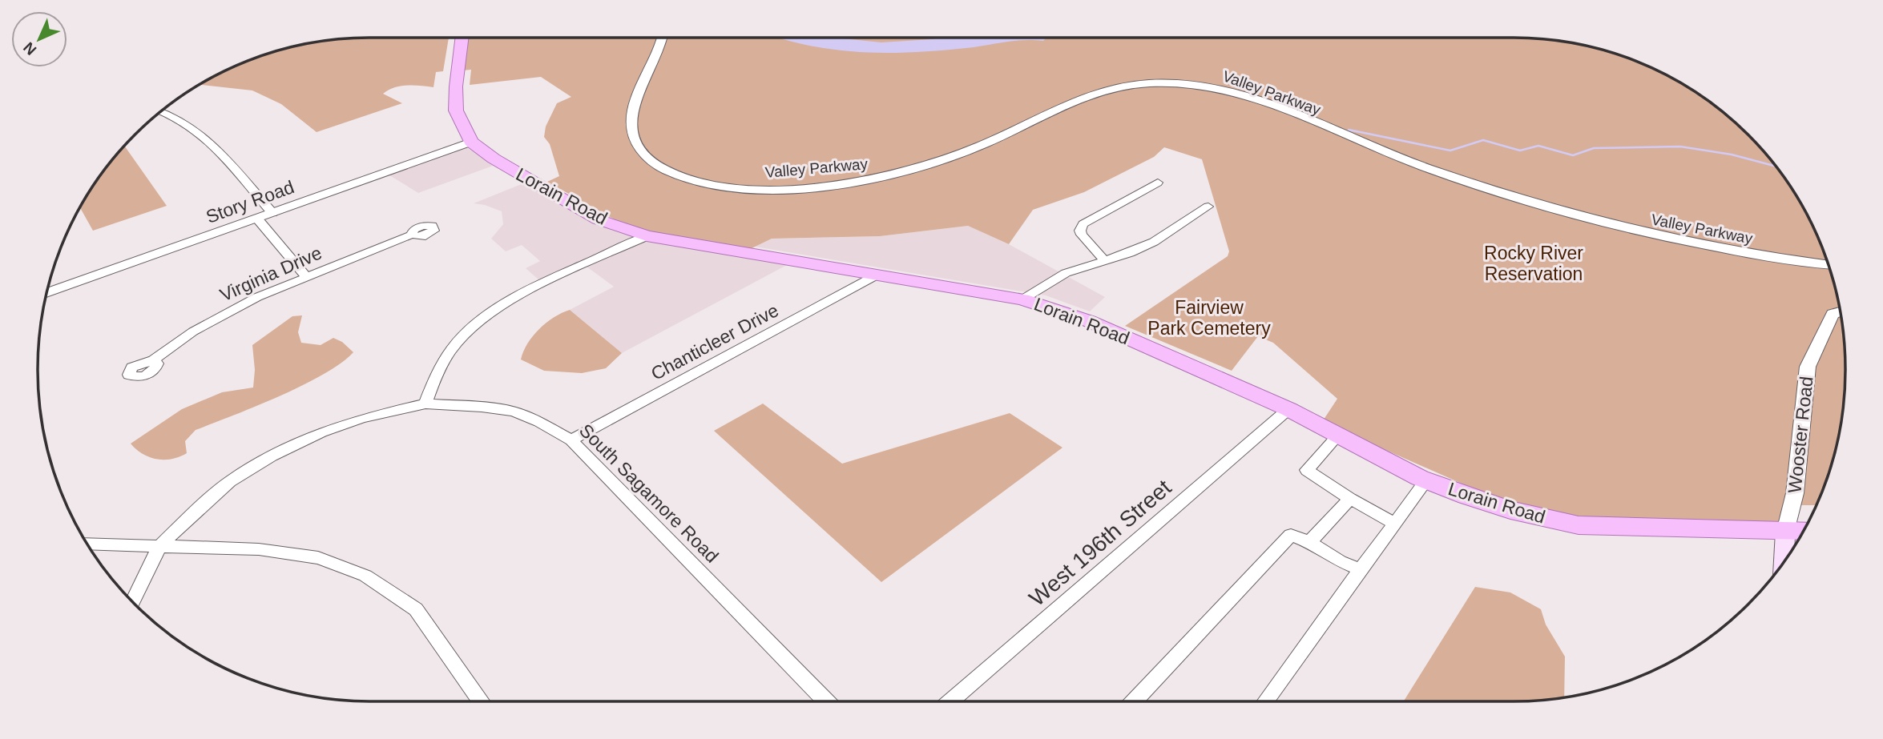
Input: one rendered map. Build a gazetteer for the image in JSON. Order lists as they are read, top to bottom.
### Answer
{
  "streets": {
    "main road": ["Lorain Road", "Wooster Road"],
    "street": [
      "Valley Parkway",
      "Story Road",
      "Virginia Drive",
      "Chanticleer Drive",
      "South Sagamore Road",
      "West 196th Street"
    ]
  },
  "crossings": [
    ["Lorain Road", "Story Road"],
    ["Lorain Road", "Chanticleer Drive"],
    ["Lorain Road", "Wooster Road"],
    ["Lorain Road", "West 196th Street"],
    ["Chanticleer Drive", "South Sagamore Road"]
  ],
  "parks": ["Rocky River Reservation", "Fairview Park Cemetery"],
  "north": "bottom left"
}
